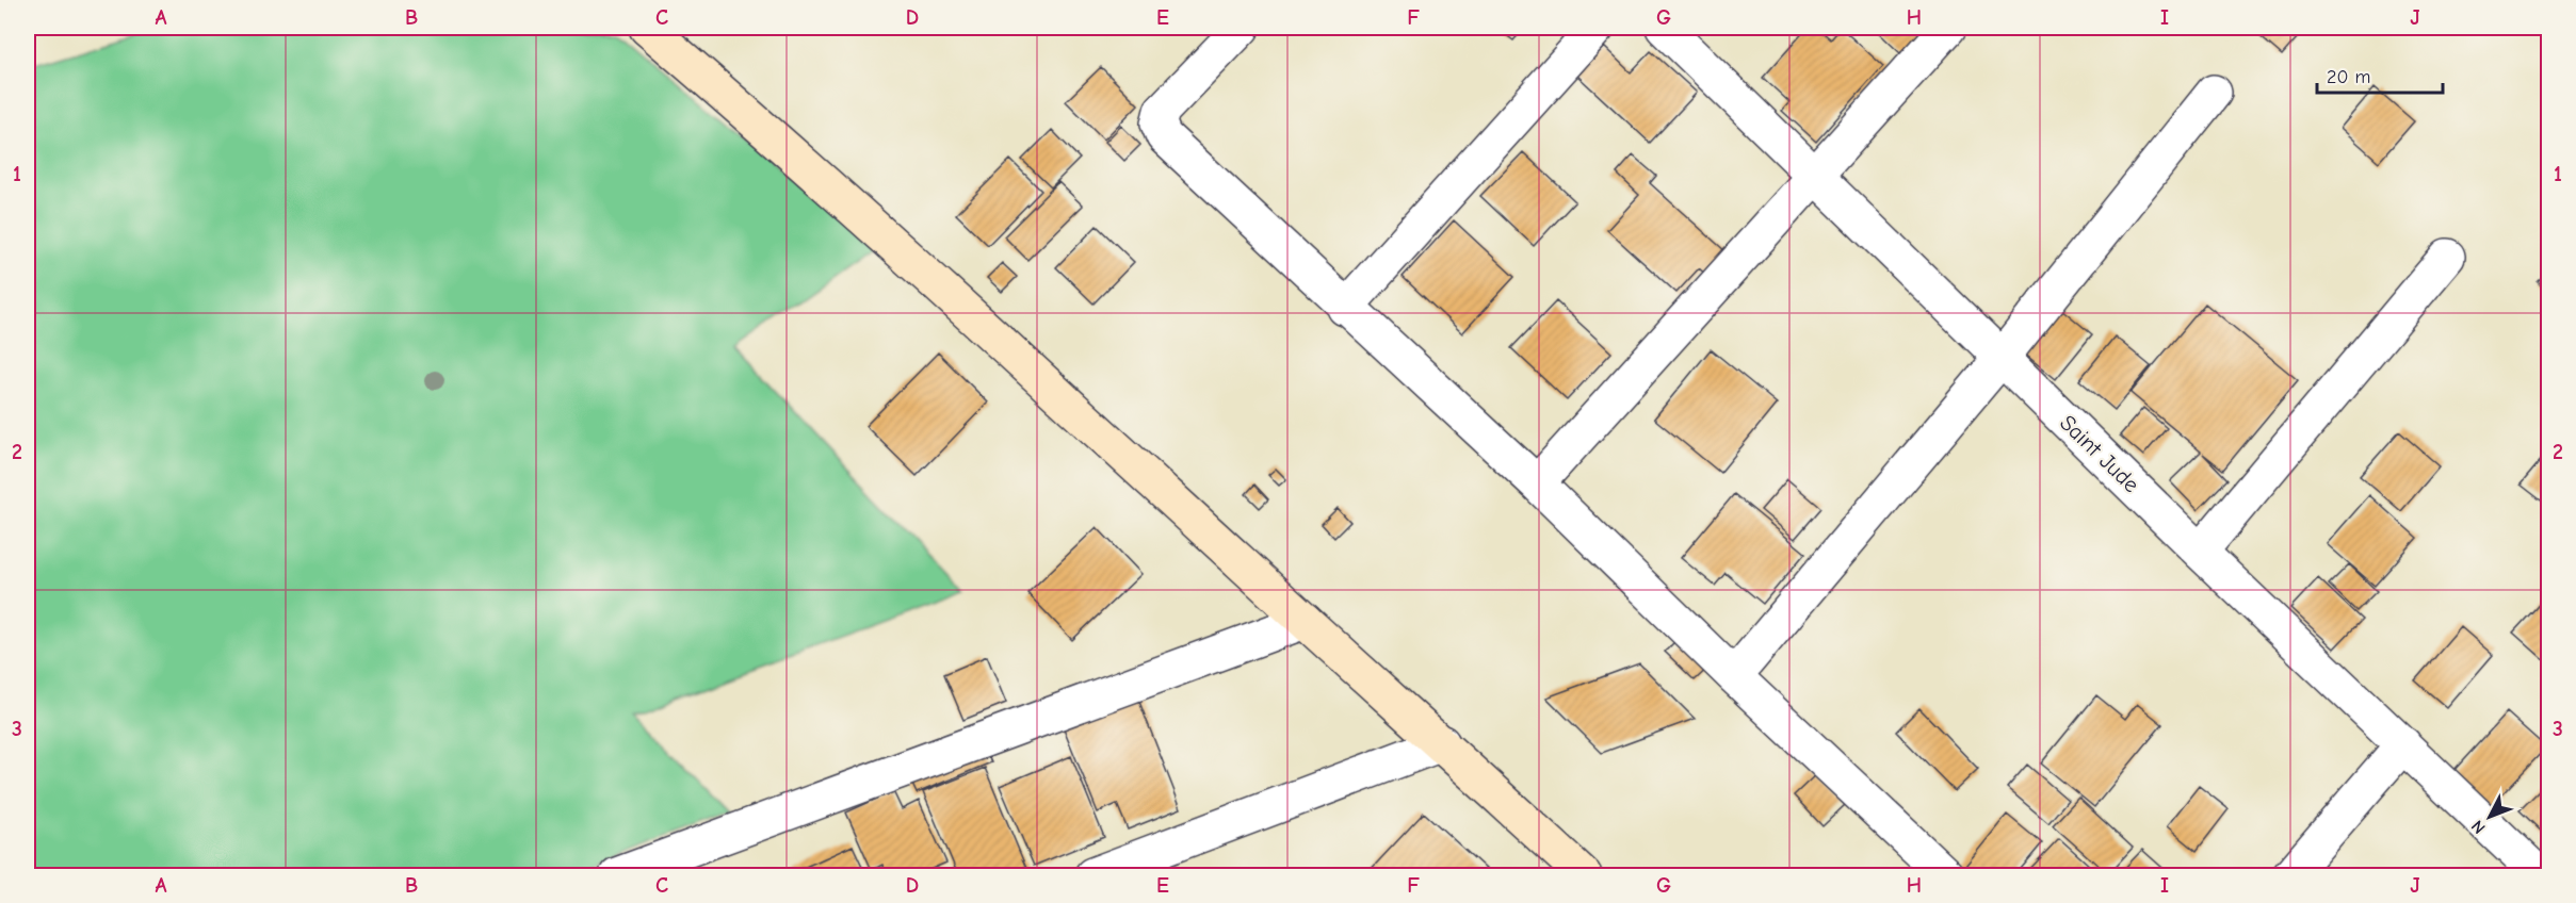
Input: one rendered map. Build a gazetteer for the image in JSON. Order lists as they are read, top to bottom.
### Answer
{
  "streets": {
    "street": ["Saint Jude"]
  },
  "scale_bar": "20 m",
  "north": "bottom left",
  "grid": {
    "columns": [
      "A",
      "B",
      "C",
      "D",
      "E",
      "F",
      "G",
      "H",
      "I",
      "J"
    ],
    "rows": ["1", "2", "3"]
  }
}
